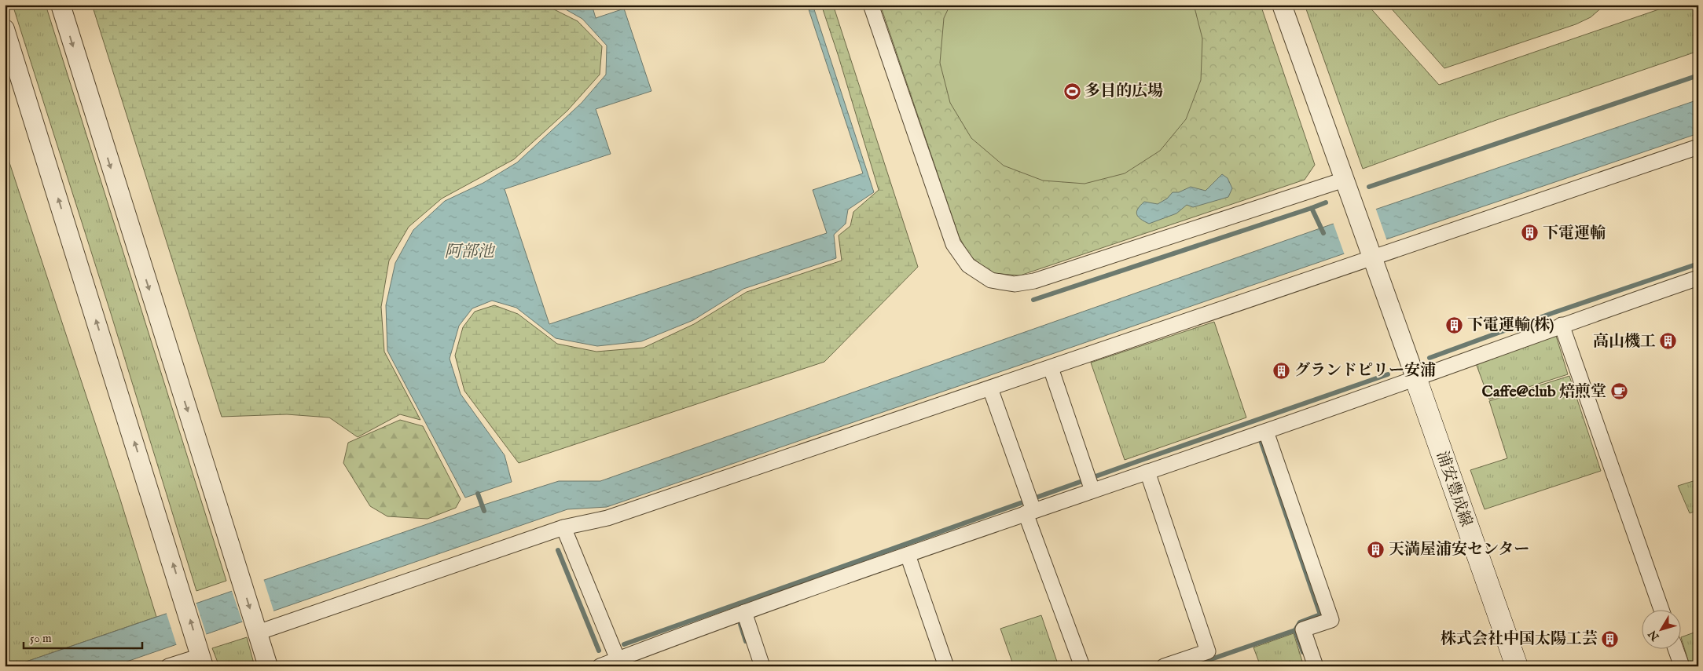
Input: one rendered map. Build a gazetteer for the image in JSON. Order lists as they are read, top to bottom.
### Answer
{
  "streets": {
    "main road": ["浦安豊成線"]
  },
  "water": ["阿部池"],
  "places": {
    "sports": ["多目的広場"],
    "building": [
      "下電運輸",
      "下電運輸(株)",
      "高山機工",
      "グランドピリー安浦",
      "天満屋浦安センター",
      "株式会社中国太陽工芸"
    ],
    "cafe": ["Caffe@club 焙煎堂"]
  },
  "scale_bar": "50 m",
  "north": "bottom left"
}
